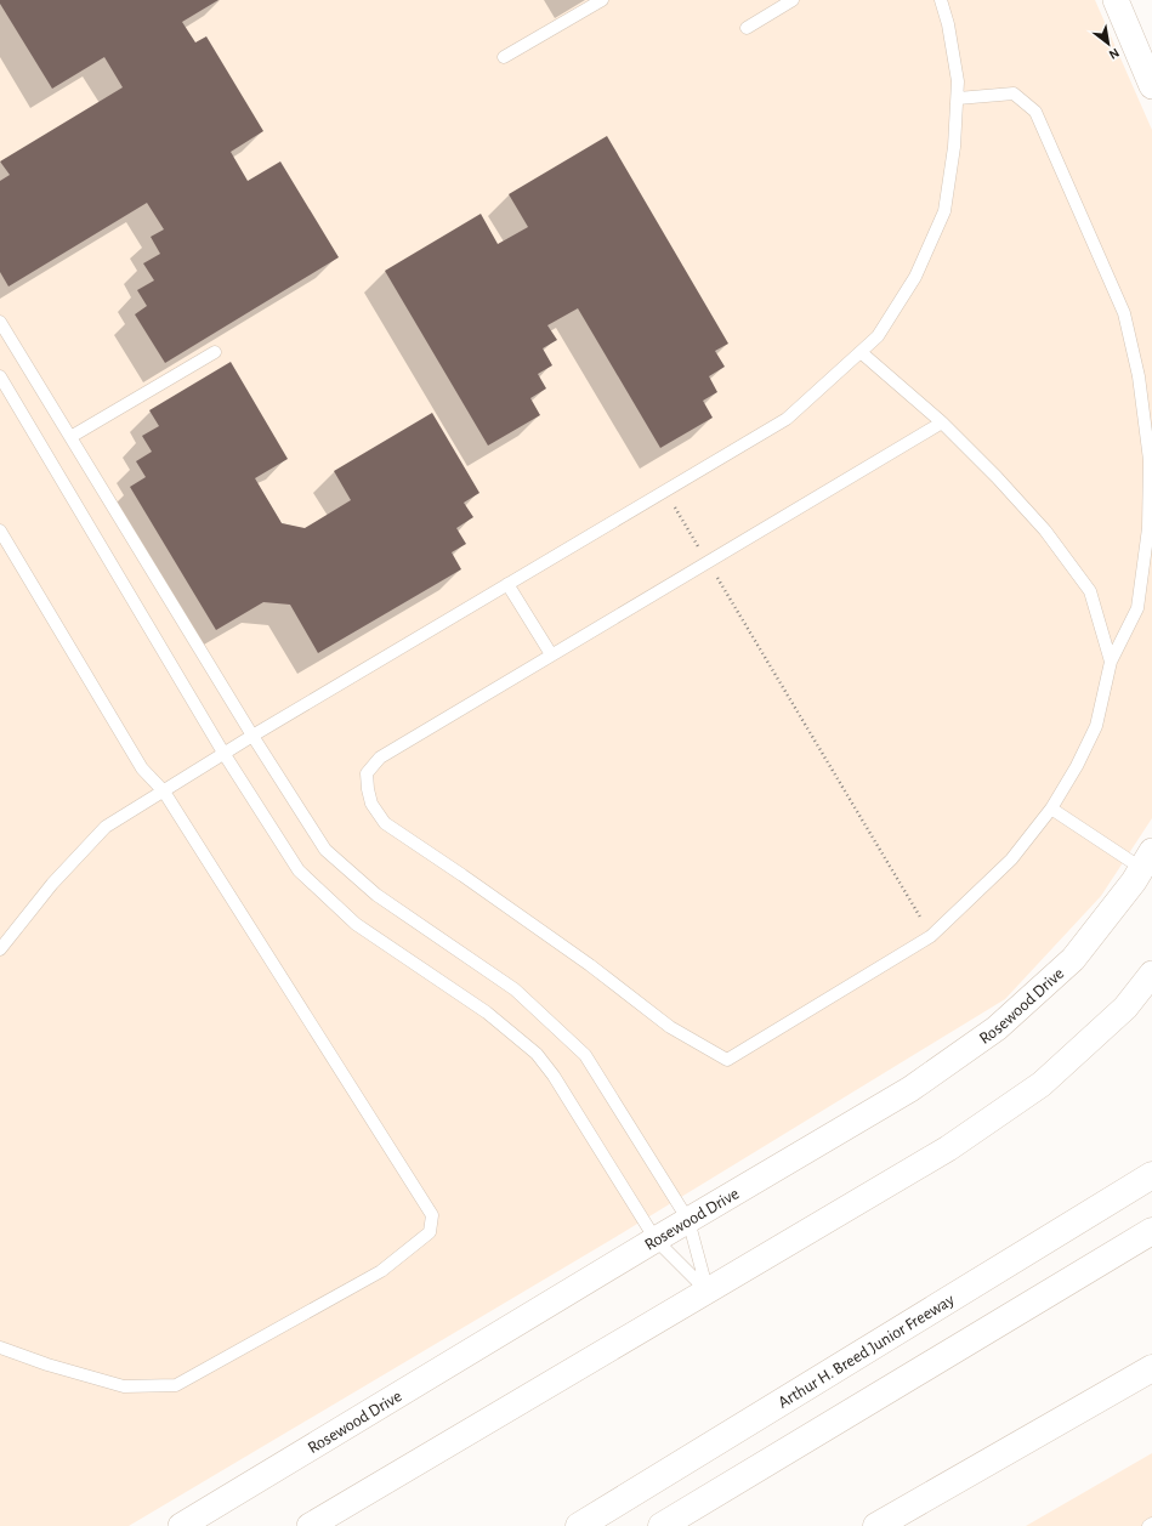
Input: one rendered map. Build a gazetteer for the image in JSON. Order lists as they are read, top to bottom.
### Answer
{
  "streets": {
    "highway": ["Arthur H. Breed Junior Freeway"],
    "street": ["Rosewood Drive"]
  },
  "north": "bottom right"
}
